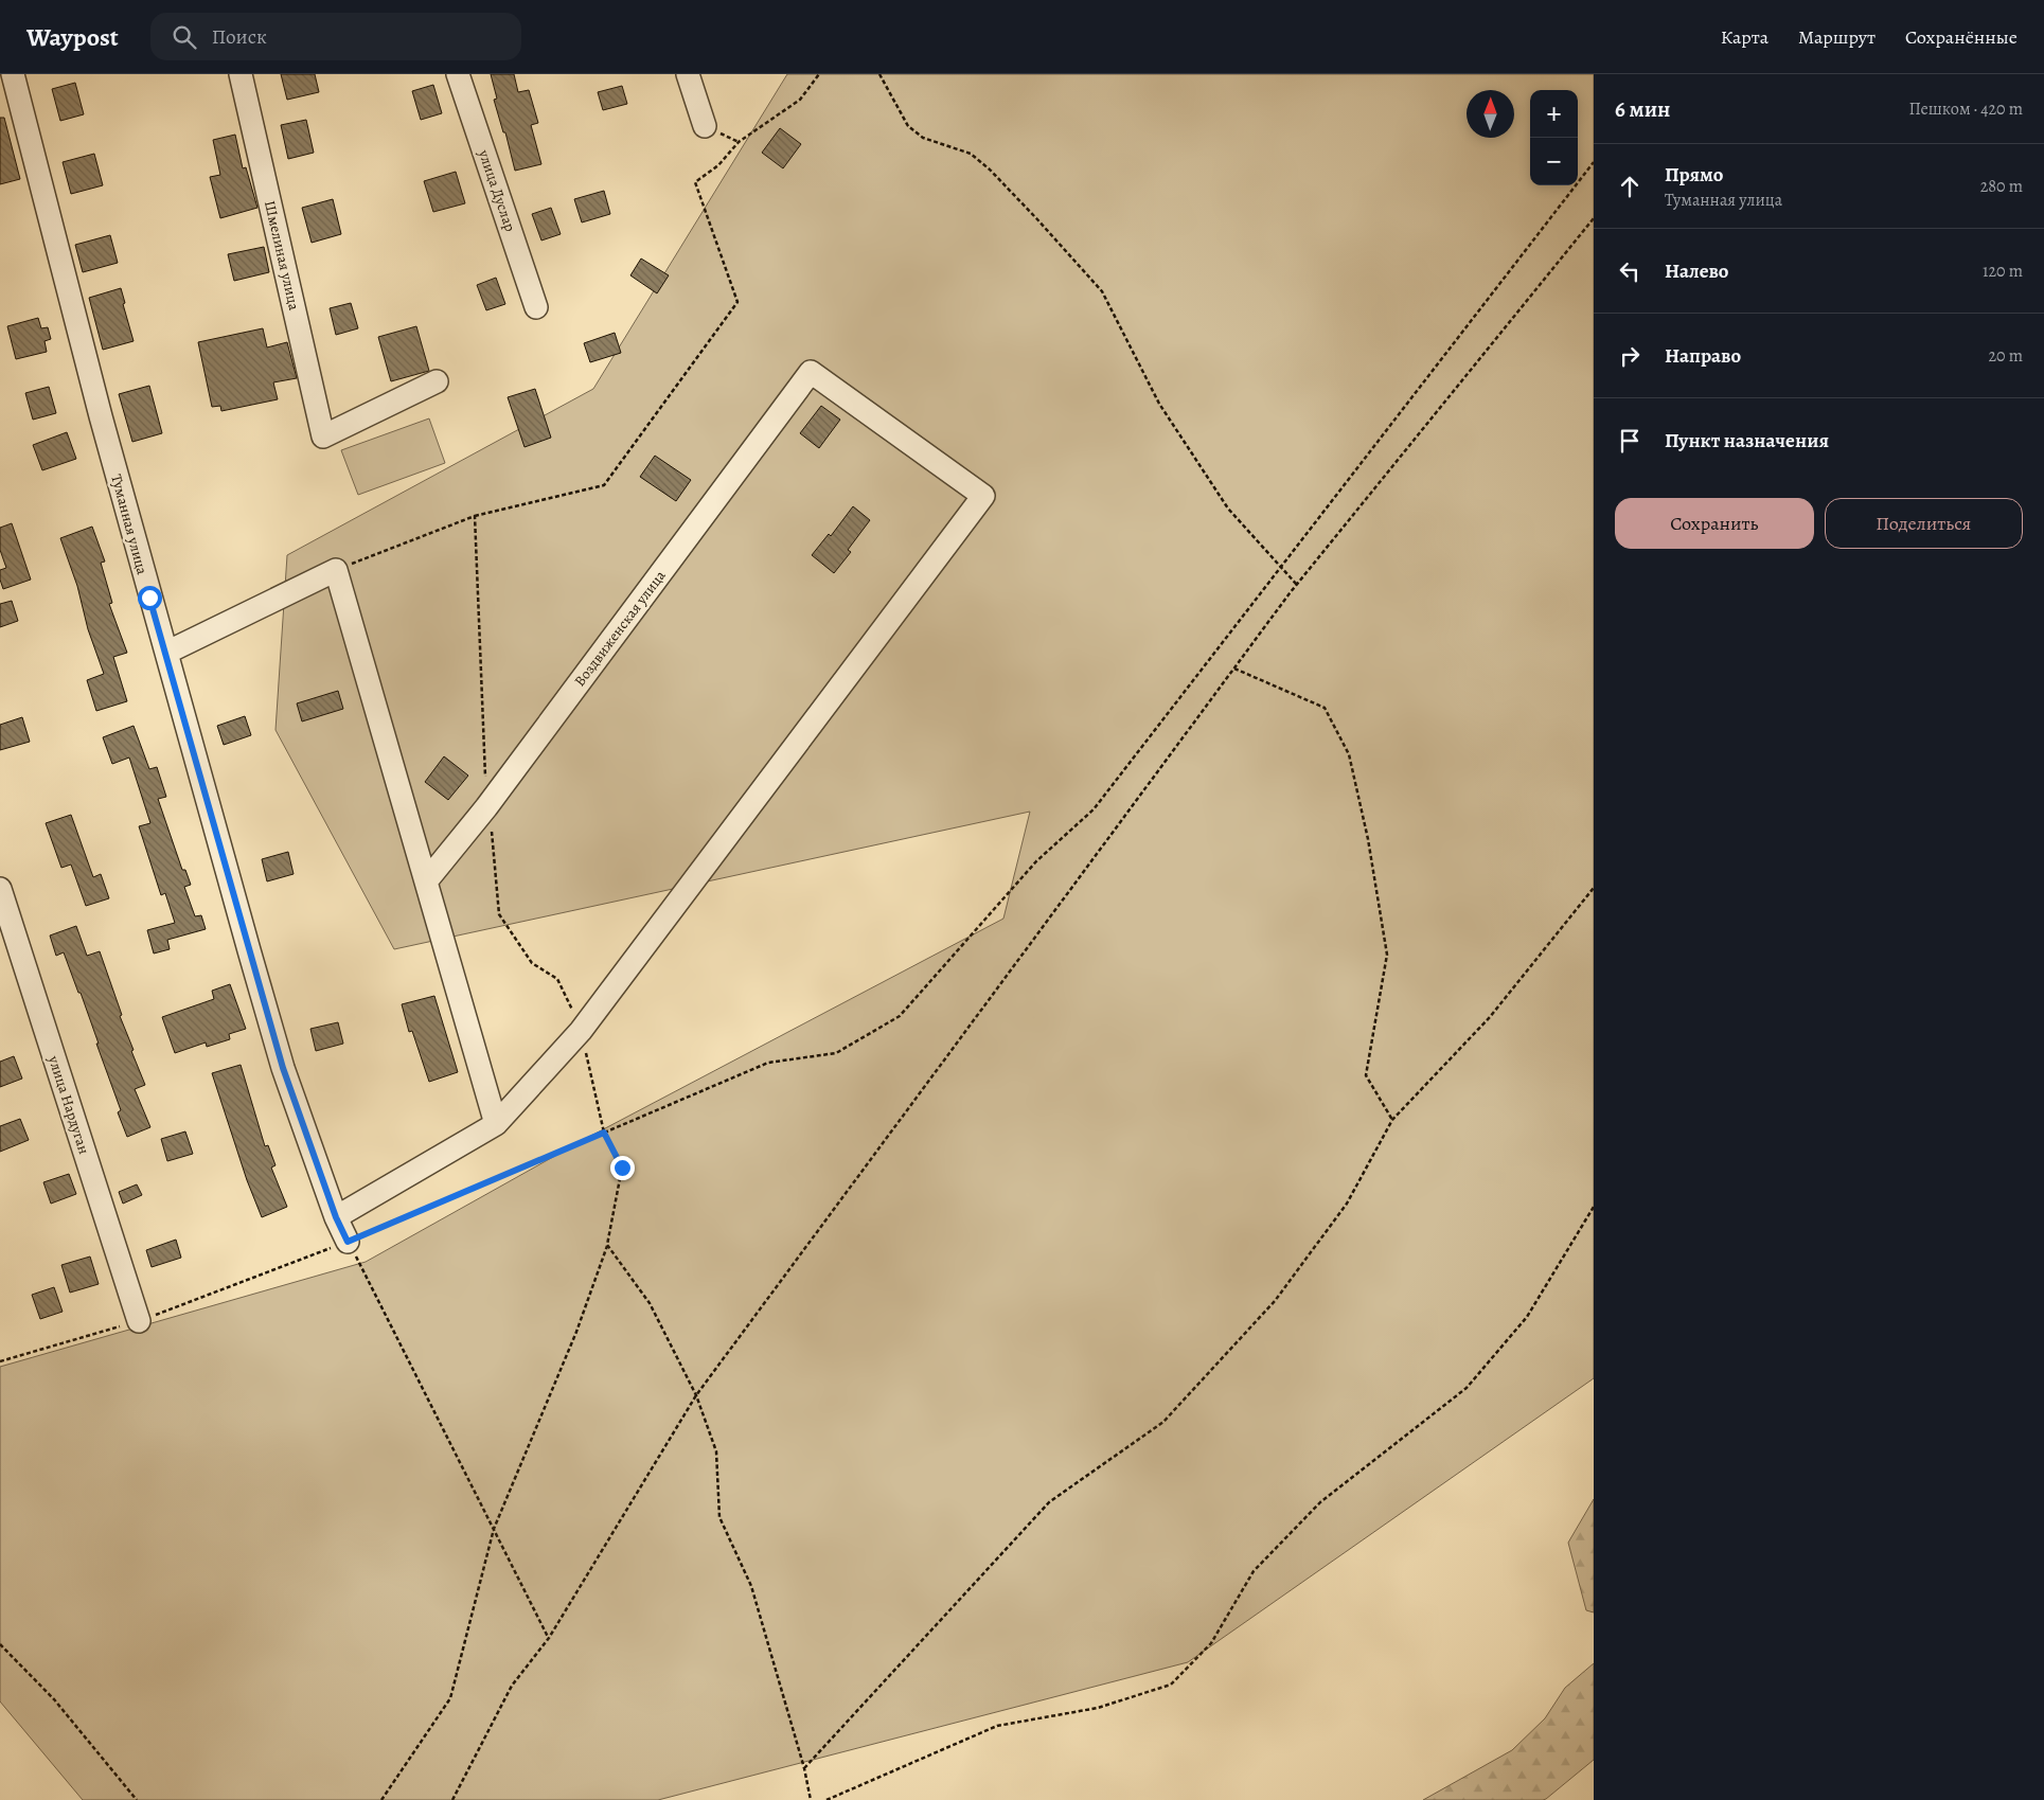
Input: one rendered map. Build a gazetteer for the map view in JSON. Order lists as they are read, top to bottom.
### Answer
{
  "streets": {
    "street": [
      "улица Дуслар",
      "Шмелиная улица",
      "Туманная улица",
      "Воздвиженская улица",
      "улица Нардуган"
    ]
  },
  "north": "top",
  "page": {
    "header": "Waypost",
    "search": "Поиск",
    "nav": ["Карта", "Маршрут", "Сохранённые"],
    "heading": ["6 мин", "Пешком · 420 m"],
    "map_buttons": ["+", "−"],
    "list": [
      ["Прямо", "Туманная улица", "280 m"],
      ["Налево", "120 m"],
      ["Направо", "20 m"],
      "Пункт назначения"
    ],
    "buttons": ["Сохранить", "Поделиться"]
  }
}
